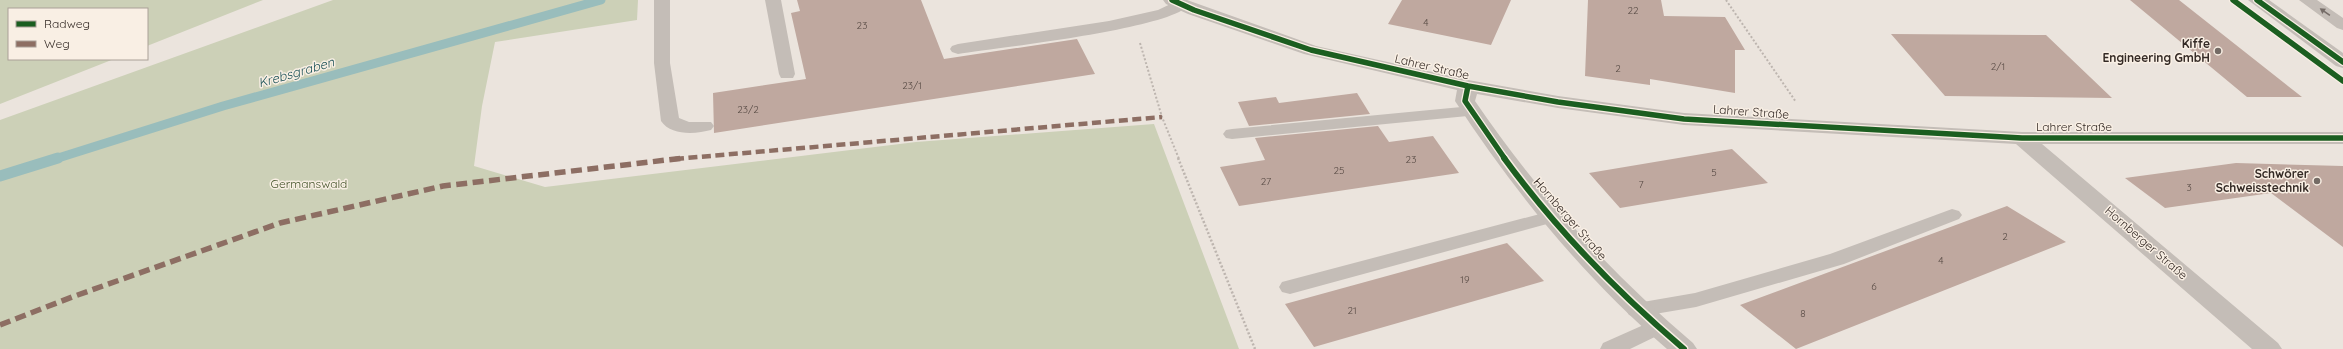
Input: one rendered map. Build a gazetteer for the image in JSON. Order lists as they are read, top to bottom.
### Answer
{
  "streets": {
    "street": ["Lahrer Straße", "Hornberger Straße"]
  },
  "crossings": [
    ["Lahrer Straße", "Hornberger Straße"]
  ],
  "water": ["Krebsgraben"],
  "parks": ["Germanswald"],
  "places": ["Kiffe Engineering GmbH", "Schwörer Schweisstechnik"],
  "house_numbers": [
    "22",
    "4",
    "23",
    "2/1",
    "2",
    "23/1",
    "23/2",
    "23",
    "25",
    "5",
    "27",
    "7",
    "3",
    "2",
    "4",
    "19",
    "6",
    "21",
    "8"
  ],
  "legend": ["Radweg", "Weg"]
}
